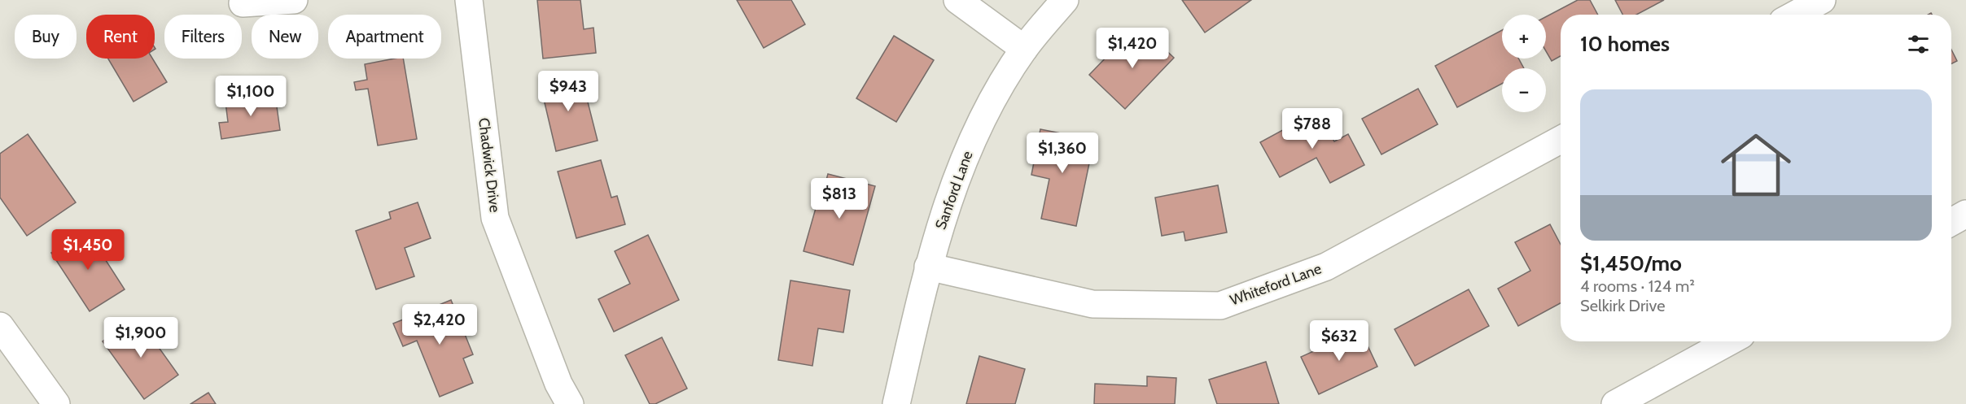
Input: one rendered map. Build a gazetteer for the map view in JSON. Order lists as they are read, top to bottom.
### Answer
{
  "streets": {
    "street": ["Chadwick Drive", "Sanford Lane", "Whiteford Lane"]
  },
  "crossings": [
    ["Sanford Lane", "Whiteford Lane"]
  ],
  "page": {
    "map_buttons": ["+", "−"],
    "chip": [
      "Buy",
      "Rent",
      "Filters",
      "New",
      "Apartment"
    ],
    "heading": "10 homes",
    "price": [
      "$1,420",
      "$943",
      "$1,100",
      "$788",
      "$1,360",
      "$813",
      "$1,450",
      "$2,420",
      "$1,900",
      "$632"
    ],
    "list": [
      {
        "name": "$1,450/mo",
        "note": "4 rooms · 124 m² · Selkirk Drive"
      }
    ]
  }
}
